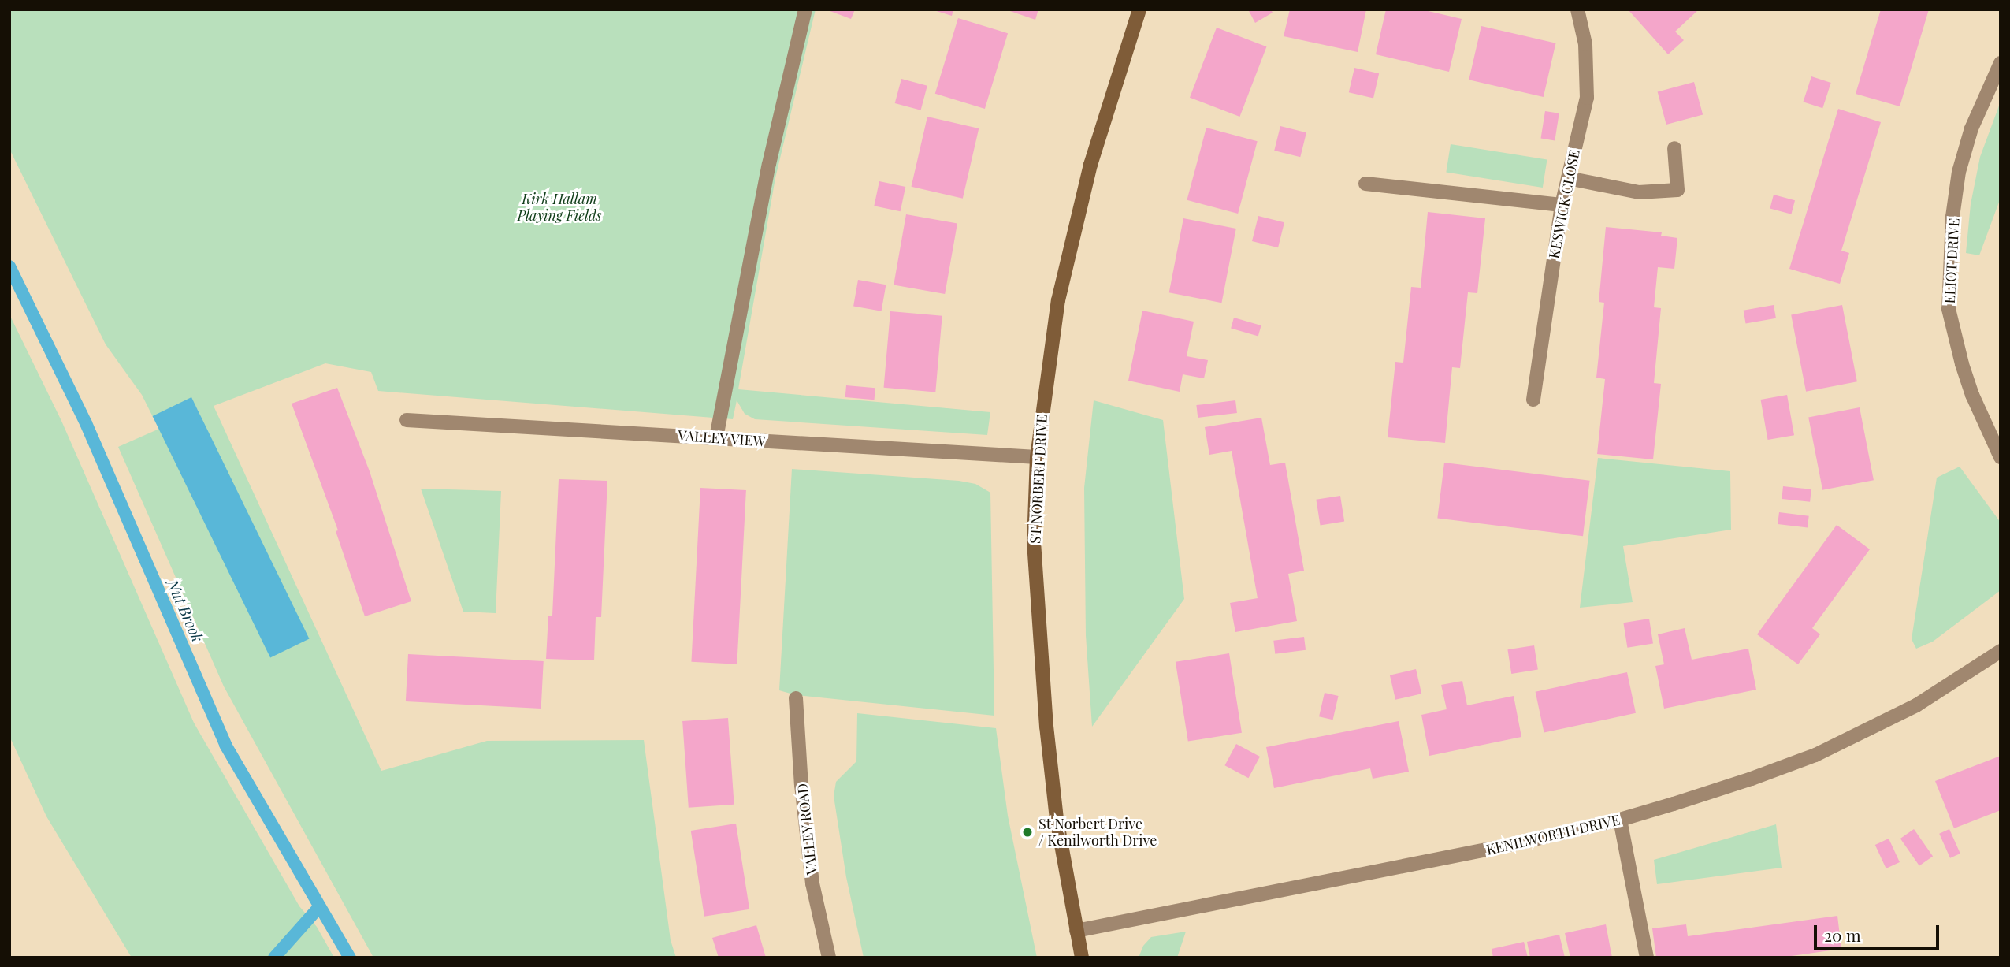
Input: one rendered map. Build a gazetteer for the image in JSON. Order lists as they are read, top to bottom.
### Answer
{
  "streets": {
    "street": [
      "KESWICK CLOSE",
      "ELIOT DRIVE",
      "VALLEY VIEW",
      "ST NORBERT DRIVE",
      "VALLEY ROAD",
      "KENILWORTH DRIVE"
    ]
  },
  "crossings": [
    ["VALLEY VIEW", "ST NORBERT DRIVE"],
    ["ST NORBERT DRIVE", "KENILWORTH DRIVE"]
  ],
  "water": ["Nut Brook"],
  "parks": ["Kirk Hallam Playing Fields"],
  "places": ["St Norbert Drive / Kenilworth Drive"],
  "scale_bar": "20 m"
}
